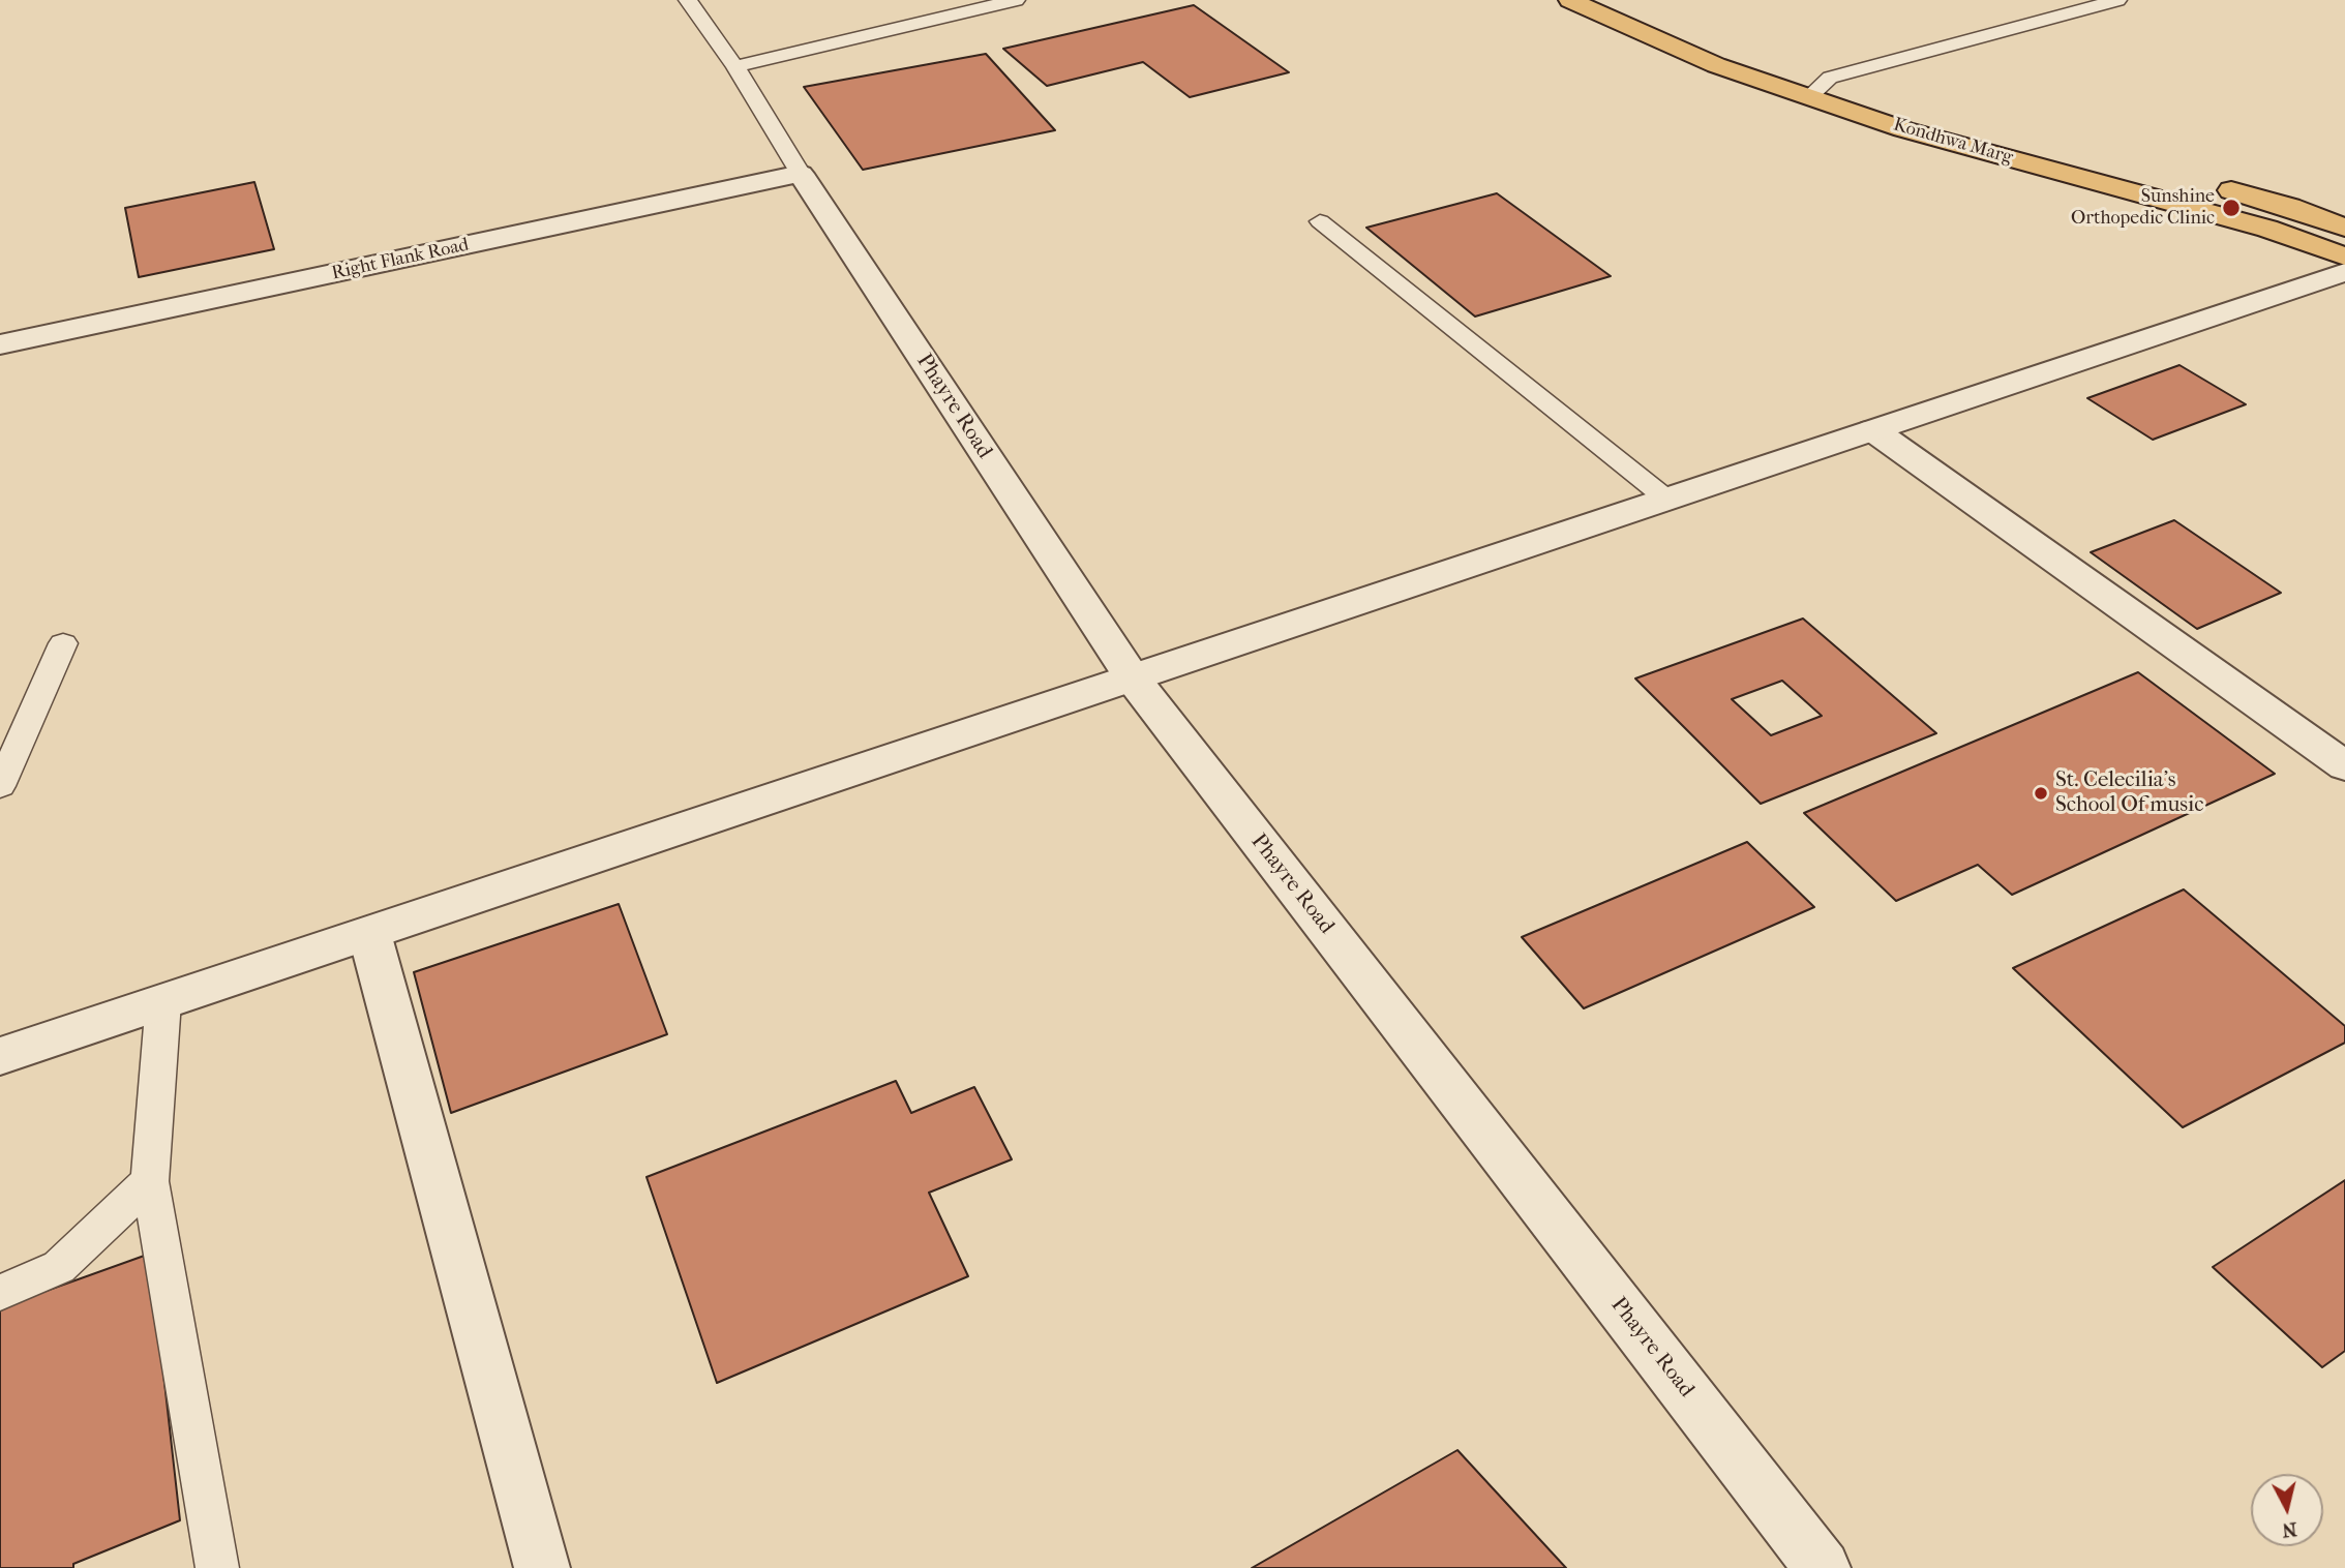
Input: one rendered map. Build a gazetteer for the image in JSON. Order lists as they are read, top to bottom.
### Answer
{
  "streets": {
    "main road": ["Kondhwa Marg"],
    "street": ["Right Flank Road", "Phayre Road"]
  },
  "crossings": [
    ["Right Flank Road", "Phayre Road"]
  ],
  "places": ["Sunshine Orthopedic Clinic", "St. Celecilia's School Of music"],
  "north": "bottom"
}
